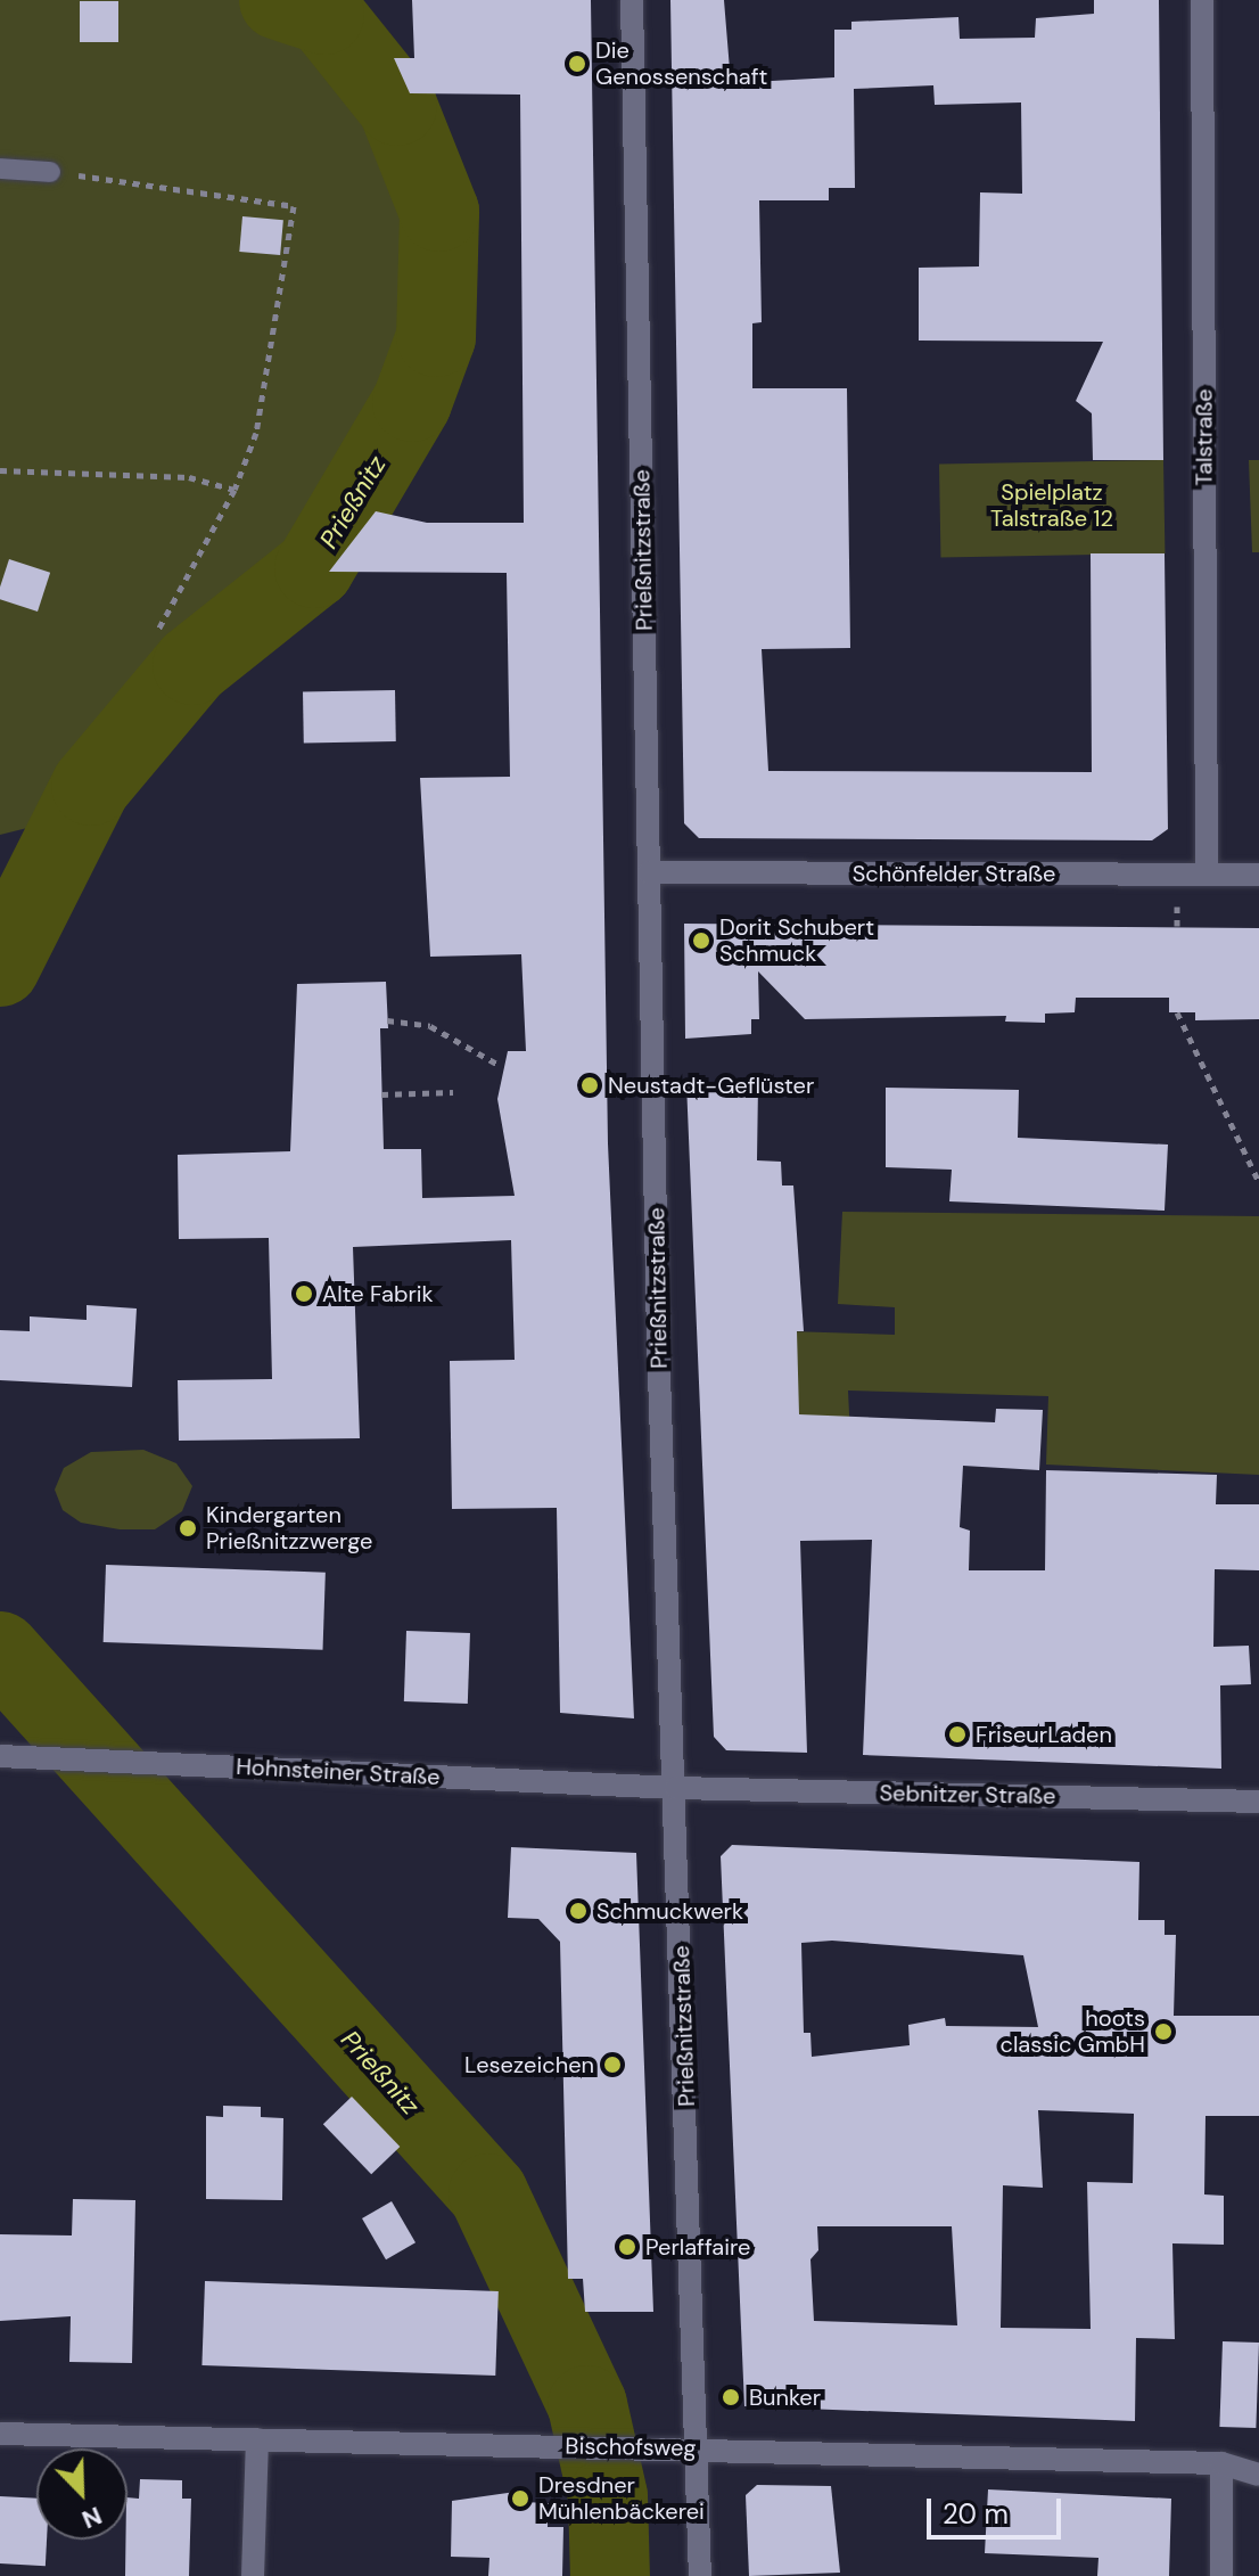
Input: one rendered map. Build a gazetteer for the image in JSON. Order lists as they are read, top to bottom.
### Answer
{
  "streets": {
    "street": [
      "Talstraße",
      "Prießnitzstraße",
      "Schönfelder Straße",
      "Hohnsteiner Straße",
      "Sebnitzer Straße",
      "Bischofsweg"
    ]
  },
  "crossings": [
    ["Talstraße", "Schönfelder Straße"],
    ["Prießnitzstraße", "Schönfelder Straße"],
    ["Prießnitzstraße", "Hohnsteiner Straße"],
    ["Prießnitzstraße", "Sebnitzer Straße"],
    ["Prießnitzstraße", "Bischofsweg"],
    ["Hohnsteiner Straße", "Sebnitzer Straße"]
  ],
  "water": ["Prießnitz"],
  "parks": ["Spielplatz Talstraße 12"],
  "places": [
    "Die Genossenschaft",
    "Dorit Schubert Schmuck",
    "Neustadt-Geflüster",
    "Alte Fabrik",
    "Kindergarten Prießnitzzwerge",
    "FriseurLaden",
    "Schmuckwerk",
    "hoots classic GmbH",
    "Lesezeichen",
    "Perlaffaire",
    "Bunker",
    "Dresdner Mühlenbäckerei"
  ],
  "scale_bar": "20 m",
  "north": "bottom right"
}
